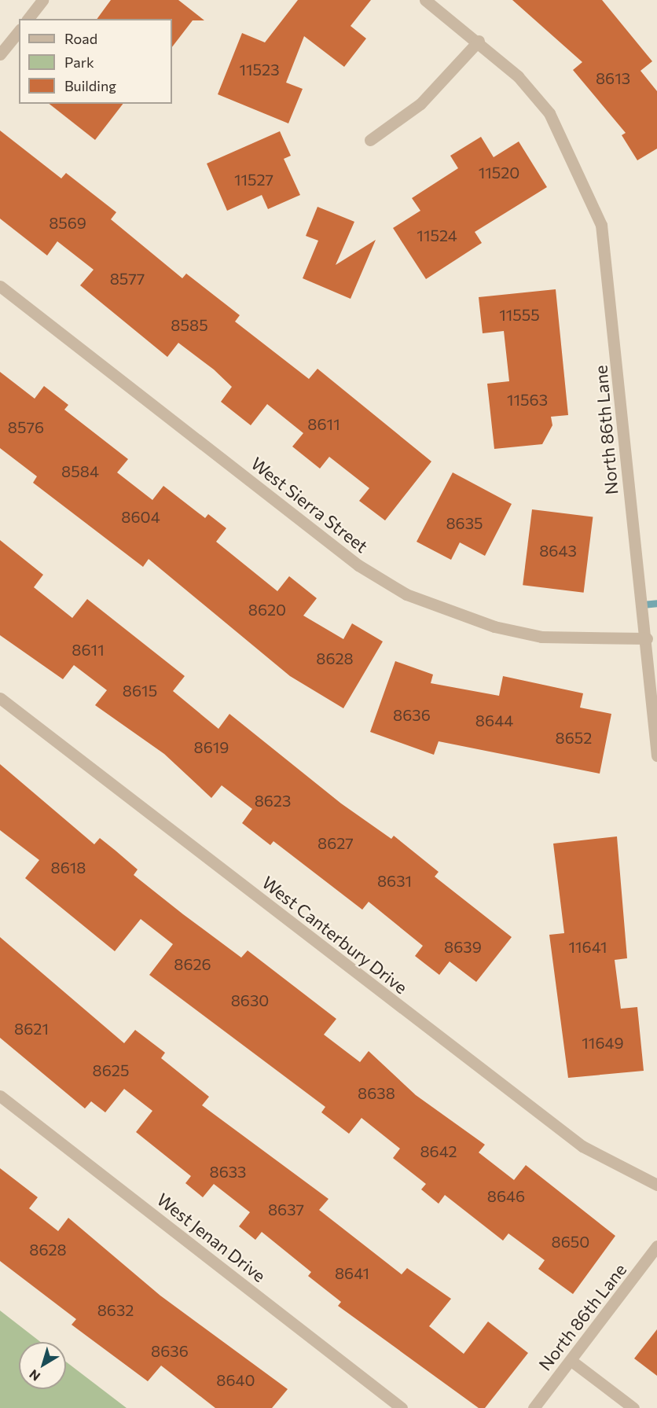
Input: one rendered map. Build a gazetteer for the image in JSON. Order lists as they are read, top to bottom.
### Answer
{
  "streets": {
    "street": [
      "North 86th Lane",
      "West Sierra Street",
      "West Canterbury Drive",
      "West Jenan Drive"
    ]
  },
  "crossings": [
    ["North 86th Lane", "West Sierra Street"]
  ],
  "house_numbers": [
    "11523",
    "8613",
    "11520",
    "11527",
    "8569",
    "11524",
    "8577",
    "11555",
    "8585",
    "11563",
    "8611",
    "8576",
    "8584",
    "8604",
    "8635",
    "8643",
    "8620",
    "8611",
    "8628",
    "8615",
    "8636",
    "8644",
    "8652",
    "8619",
    "8623",
    "8627",
    "8618",
    "8631",
    "8639",
    "11641",
    "8626",
    "8630",
    "8621",
    "11649",
    "8625",
    "8638",
    "8642",
    "8633",
    "8646",
    "8637",
    "8650",
    "8628",
    "8641",
    "8632",
    "8636",
    "8640"
  ],
  "legend": ["Road", "Park", "Building"],
  "north": "bottom left"
}
